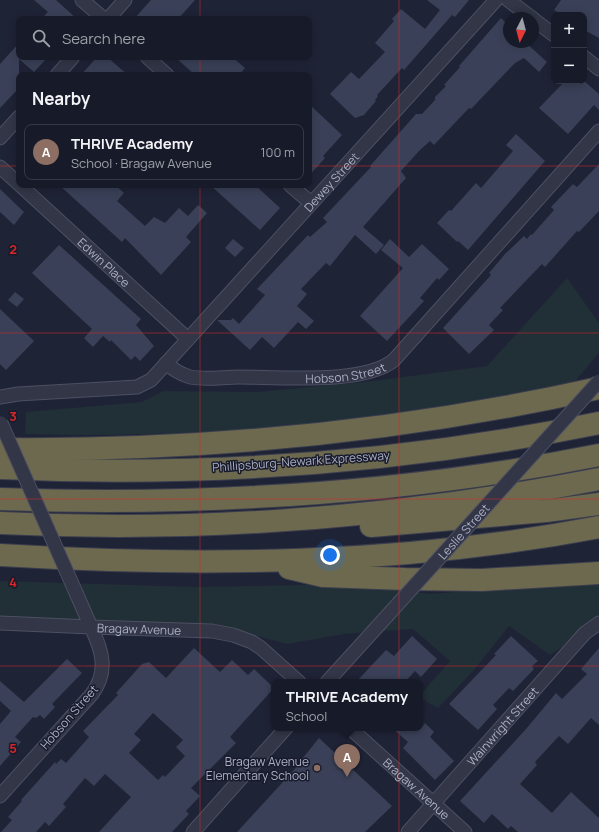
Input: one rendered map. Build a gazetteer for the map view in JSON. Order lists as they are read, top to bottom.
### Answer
{
  "streets": {
    "highway": ["Phillipsburg-Newark Expressway"],
    "street": [
      "Dewey Street",
      "Edwin Place",
      "Hobson Street",
      "Leslie Street",
      "Bragaw Avenue",
      "Wainwright Street"
    ]
  },
  "crossings": [
    ["Dewey Street", "Edwin Place"],
    ["Dewey Street", "Hobson Street"],
    ["Hobson Street", "Bragaw Avenue"],
    ["Bragaw Avenue", "Wainwright Street"]
  ],
  "places": ["Bragaw Avenue Elementary School"],
  "north": "bottom",
  "page": {
    "map_buttons": ["+", "−"],
    "search": "Search here",
    "heading": "Nearby",
    "list": [
      {
        "mark": "A",
        "name": "THRIVE Academy",
        "note": "School · Bragaw Avenue",
        "value": "100 m"
      }
    ],
    "popup": ["THRIVE Academy", "School"],
    "pins": "A"
  },
  "grid": {
    "rows": [
      "2",
      "3",
      "4",
      "5"
    ]
  }
}
